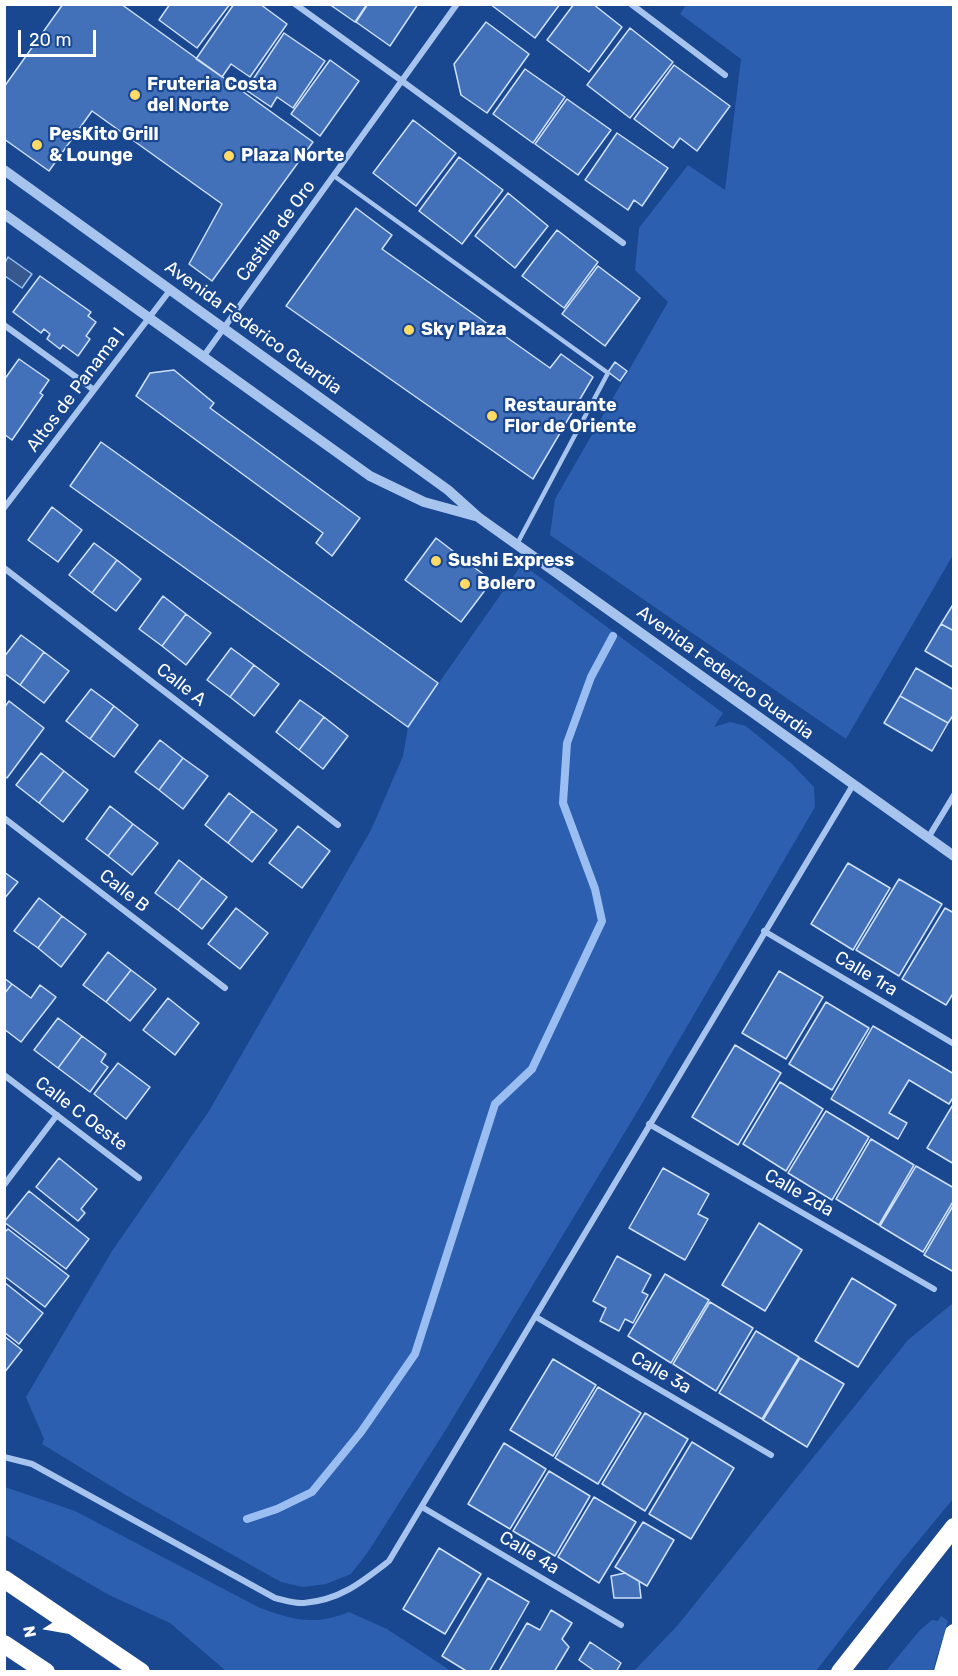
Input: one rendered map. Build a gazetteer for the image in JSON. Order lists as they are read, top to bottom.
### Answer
{
  "streets": {
    "street": [
      "Castilla de Oro",
      "Avenida Federico Guardia",
      "Altos de Panama I",
      "Calle A",
      "Calle B",
      "Calle 1ra",
      "Calle C Oeste",
      "Calle 2da",
      "Calle 3a",
      "Calle 4a"
    ]
  },
  "crossings": [
    ["Castilla de Oro", "Avenida Federico Guardia"],
    ["Avenida Federico Guardia", "Altos de Panama I"]
  ],
  "places": [
    "Fruteria Costa del Norte",
    "PesKito Grill & Lounge",
    "Plaza Norte",
    "Sky Plaza",
    "Restaurante Flor de Oriente",
    "Sushi Express",
    "Bolero"
  ],
  "scale_bar": "20 m",
  "north": "left"
}
